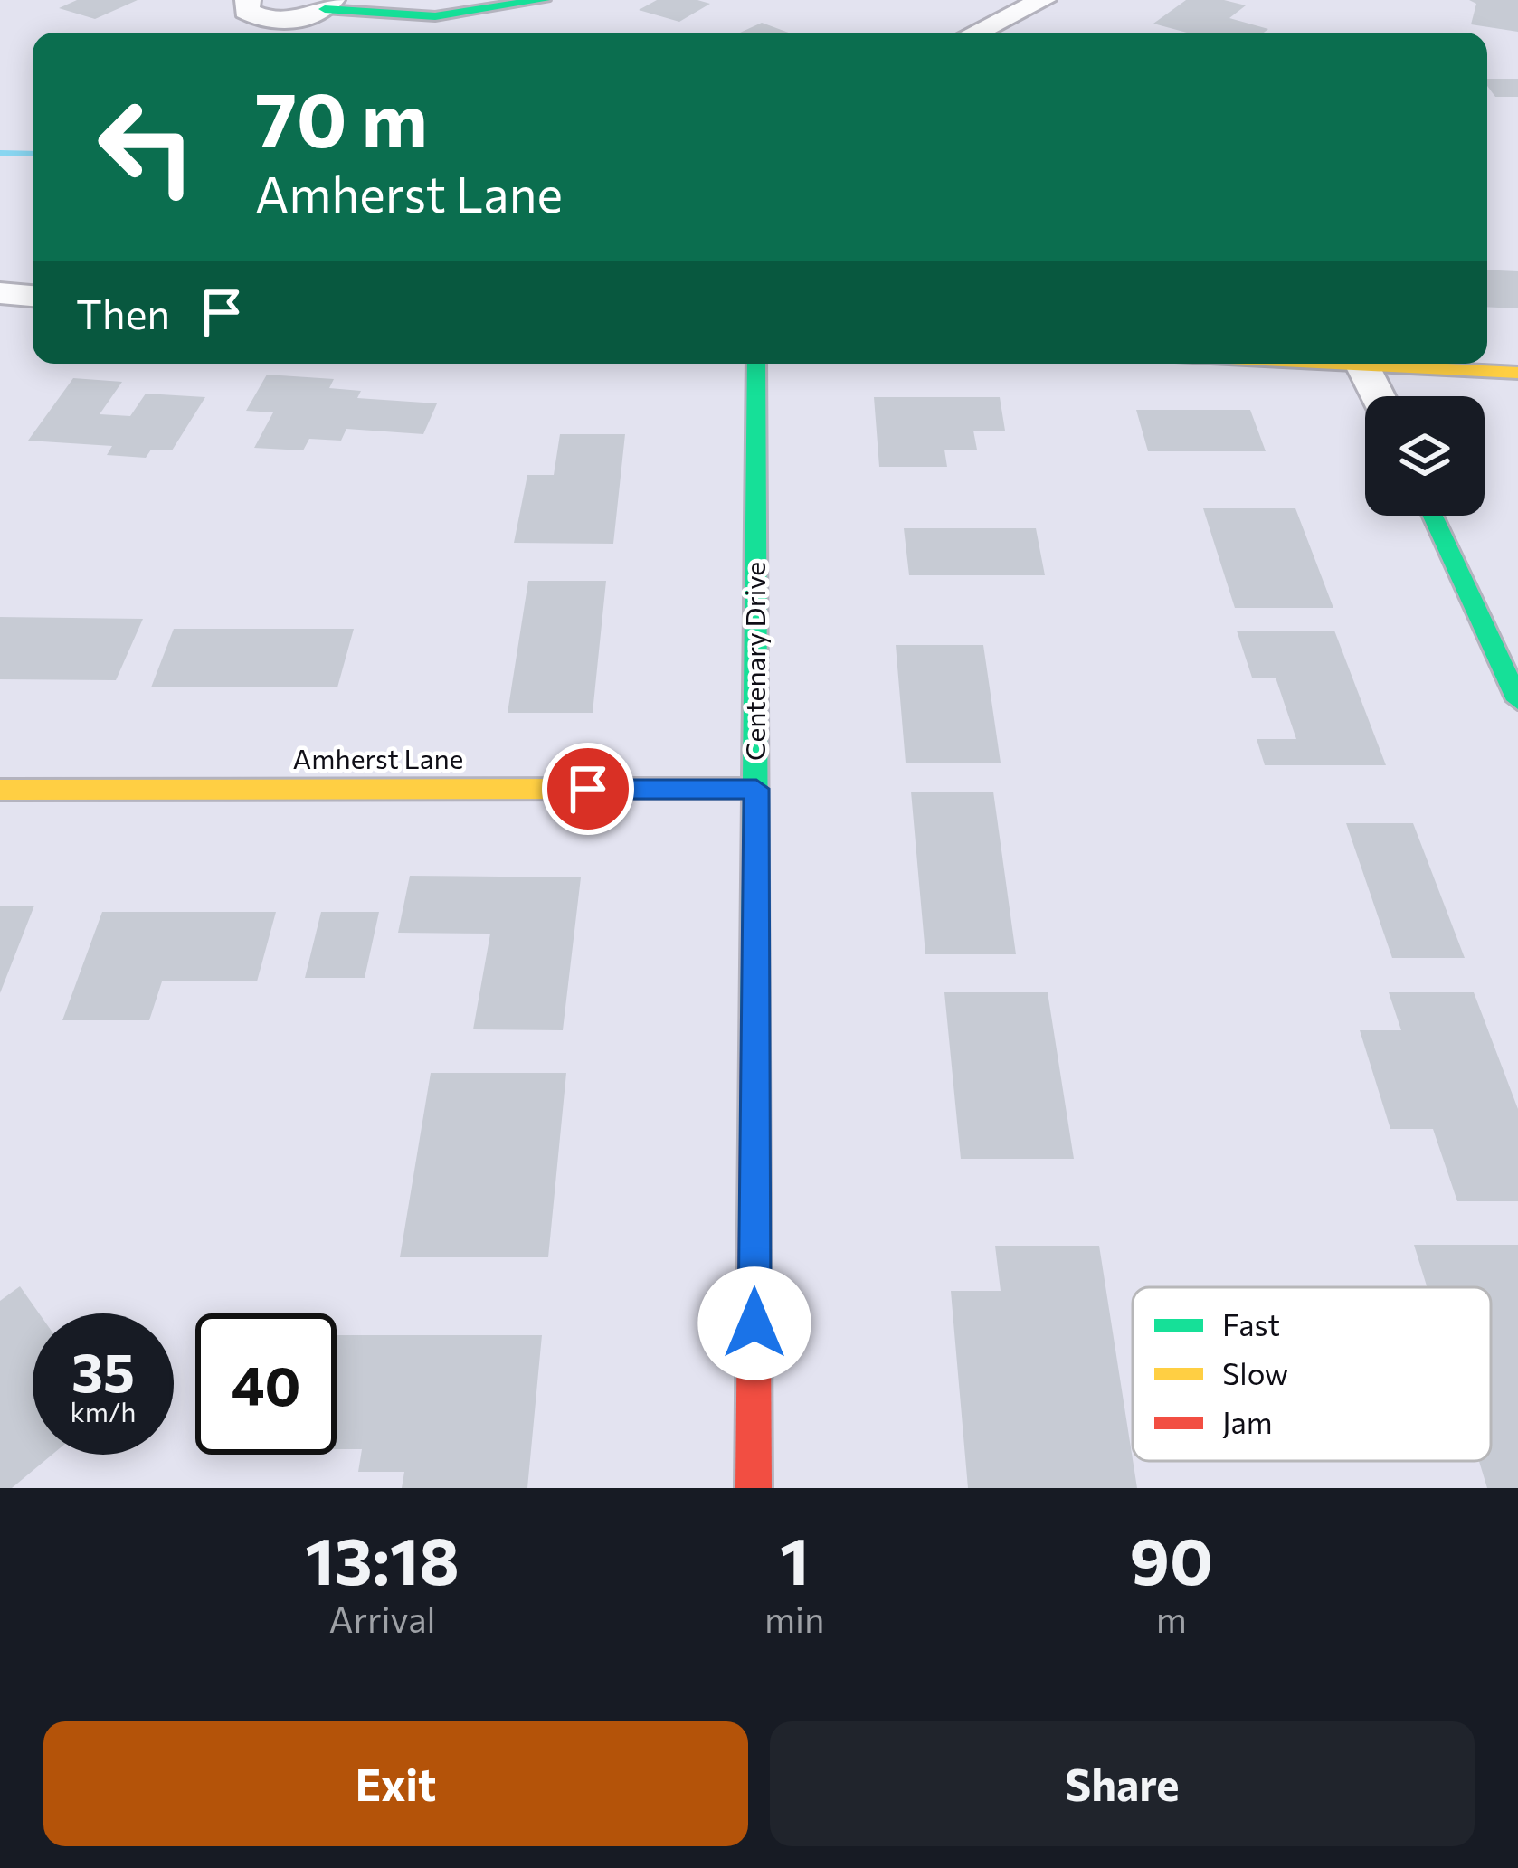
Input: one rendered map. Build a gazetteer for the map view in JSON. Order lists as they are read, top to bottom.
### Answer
{
  "streets": {
    "street": ["Centenary Drive", "Amherst Lane"]
  },
  "crossings": [
    ["Centenary Drive", "Amherst Lane"]
  ],
  "legend": ["Fast", "Slow", "Jam"],
  "page": {
    "turn": ["70 m", "Amherst Lane"],
    "then": "Then",
    "speed": "35 km/h",
    "limit": "40",
    "eta": [
      "13:18",
      "Arrival",
      "1",
      "min",
      "90",
      "m"
    ],
    "buttons": ["Exit", "Share"]
  }
}
